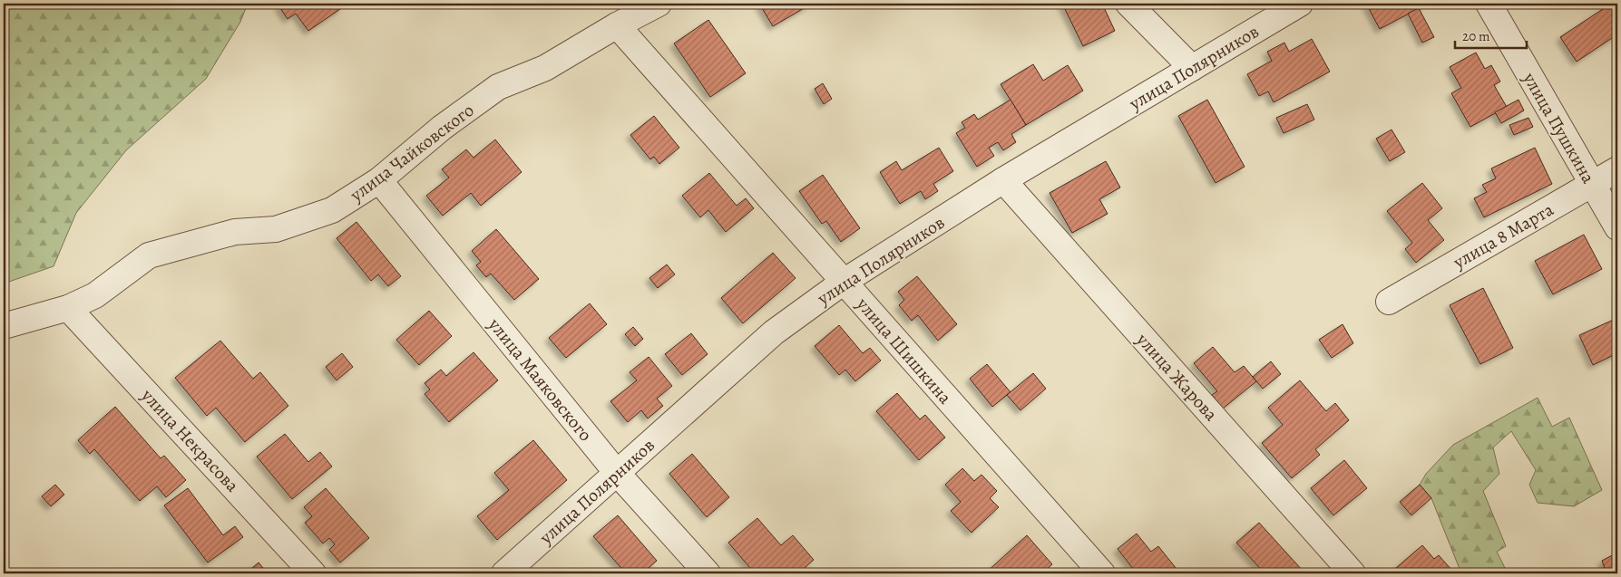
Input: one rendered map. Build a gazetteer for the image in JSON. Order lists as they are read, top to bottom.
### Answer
{
  "streets": {
    "street": [
      "улица Полярников",
      "улица Пушкина",
      "улица Чайковского",
      "улица 8 Марта",
      "улица Шишкина",
      "улица Жарова",
      "улица Маяковского",
      "улица Некрасова"
    ]
  },
  "crossings": [
    ["улица Полярников", "улица Шишкина"],
    ["улица Полярников", "улица Жарова"],
    ["улица Полярников", "улица Маяковского"],
    ["улица Пушкина", "улица 8 Марта"],
    ["улица Чайковского", "улица Шишкина"],
    ["улица Чайковского", "улица Маяковского"],
    ["улица Чайковского", "улица Некрасова"]
  ],
  "scale_bar": "20 m"
}
